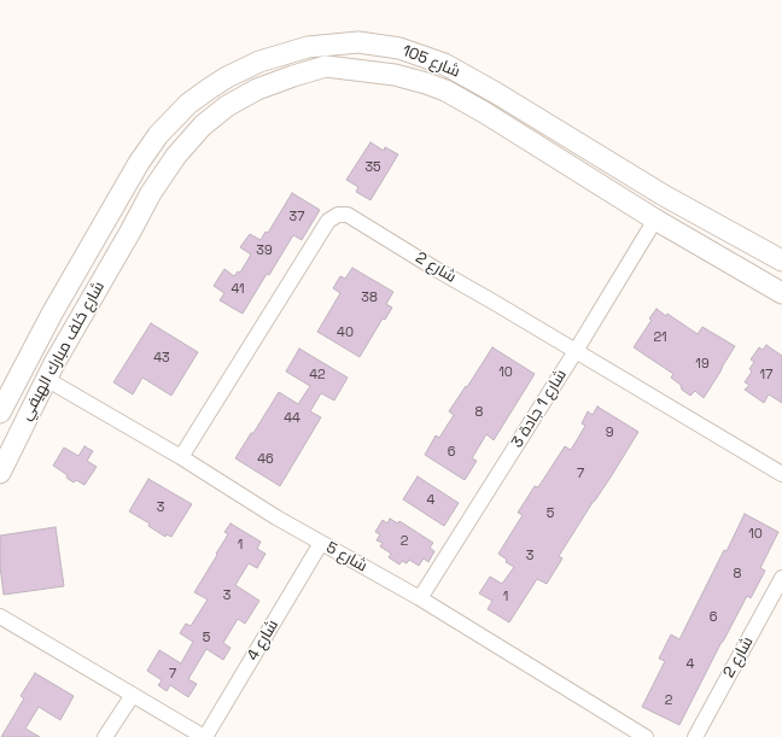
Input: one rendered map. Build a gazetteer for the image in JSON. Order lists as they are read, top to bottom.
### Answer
{
  "streets": {
    "street": [
      "شارع 105",
      "شارع 2",
      "شارع خلف مبارك الهيفي",
      "شارع 1 جادة 3",
      "شارع 5",
      "شارع 4"
    ]
  },
  "crossings": [
    ["شارع 105", "شارع خلف مبارك الهيفي"],
    ["شارع 105", "شارع 1 جادة 3"],
    ["شارع 2", "شارع 1 جادة 3"],
    ["شارع 2", "شارع 5"],
    ["شارع خلف مبارك الهيفي", "شارع 5"],
    ["شارع 1 جادة 3", "شارع 5"],
    ["شارع 5", "شارع 4"]
  ],
  "house_numbers": [
    "35",
    "37",
    "39",
    "41",
    "38",
    "40",
    "21",
    "43",
    "19",
    "10",
    "42",
    "17",
    "8",
    "44",
    "9",
    "6",
    "46",
    "7",
    "4",
    "3",
    "5",
    "10",
    "2",
    "1",
    "3",
    "8",
    "3",
    "1",
    "6",
    "5",
    "4",
    "7",
    "2"
  ]
}
